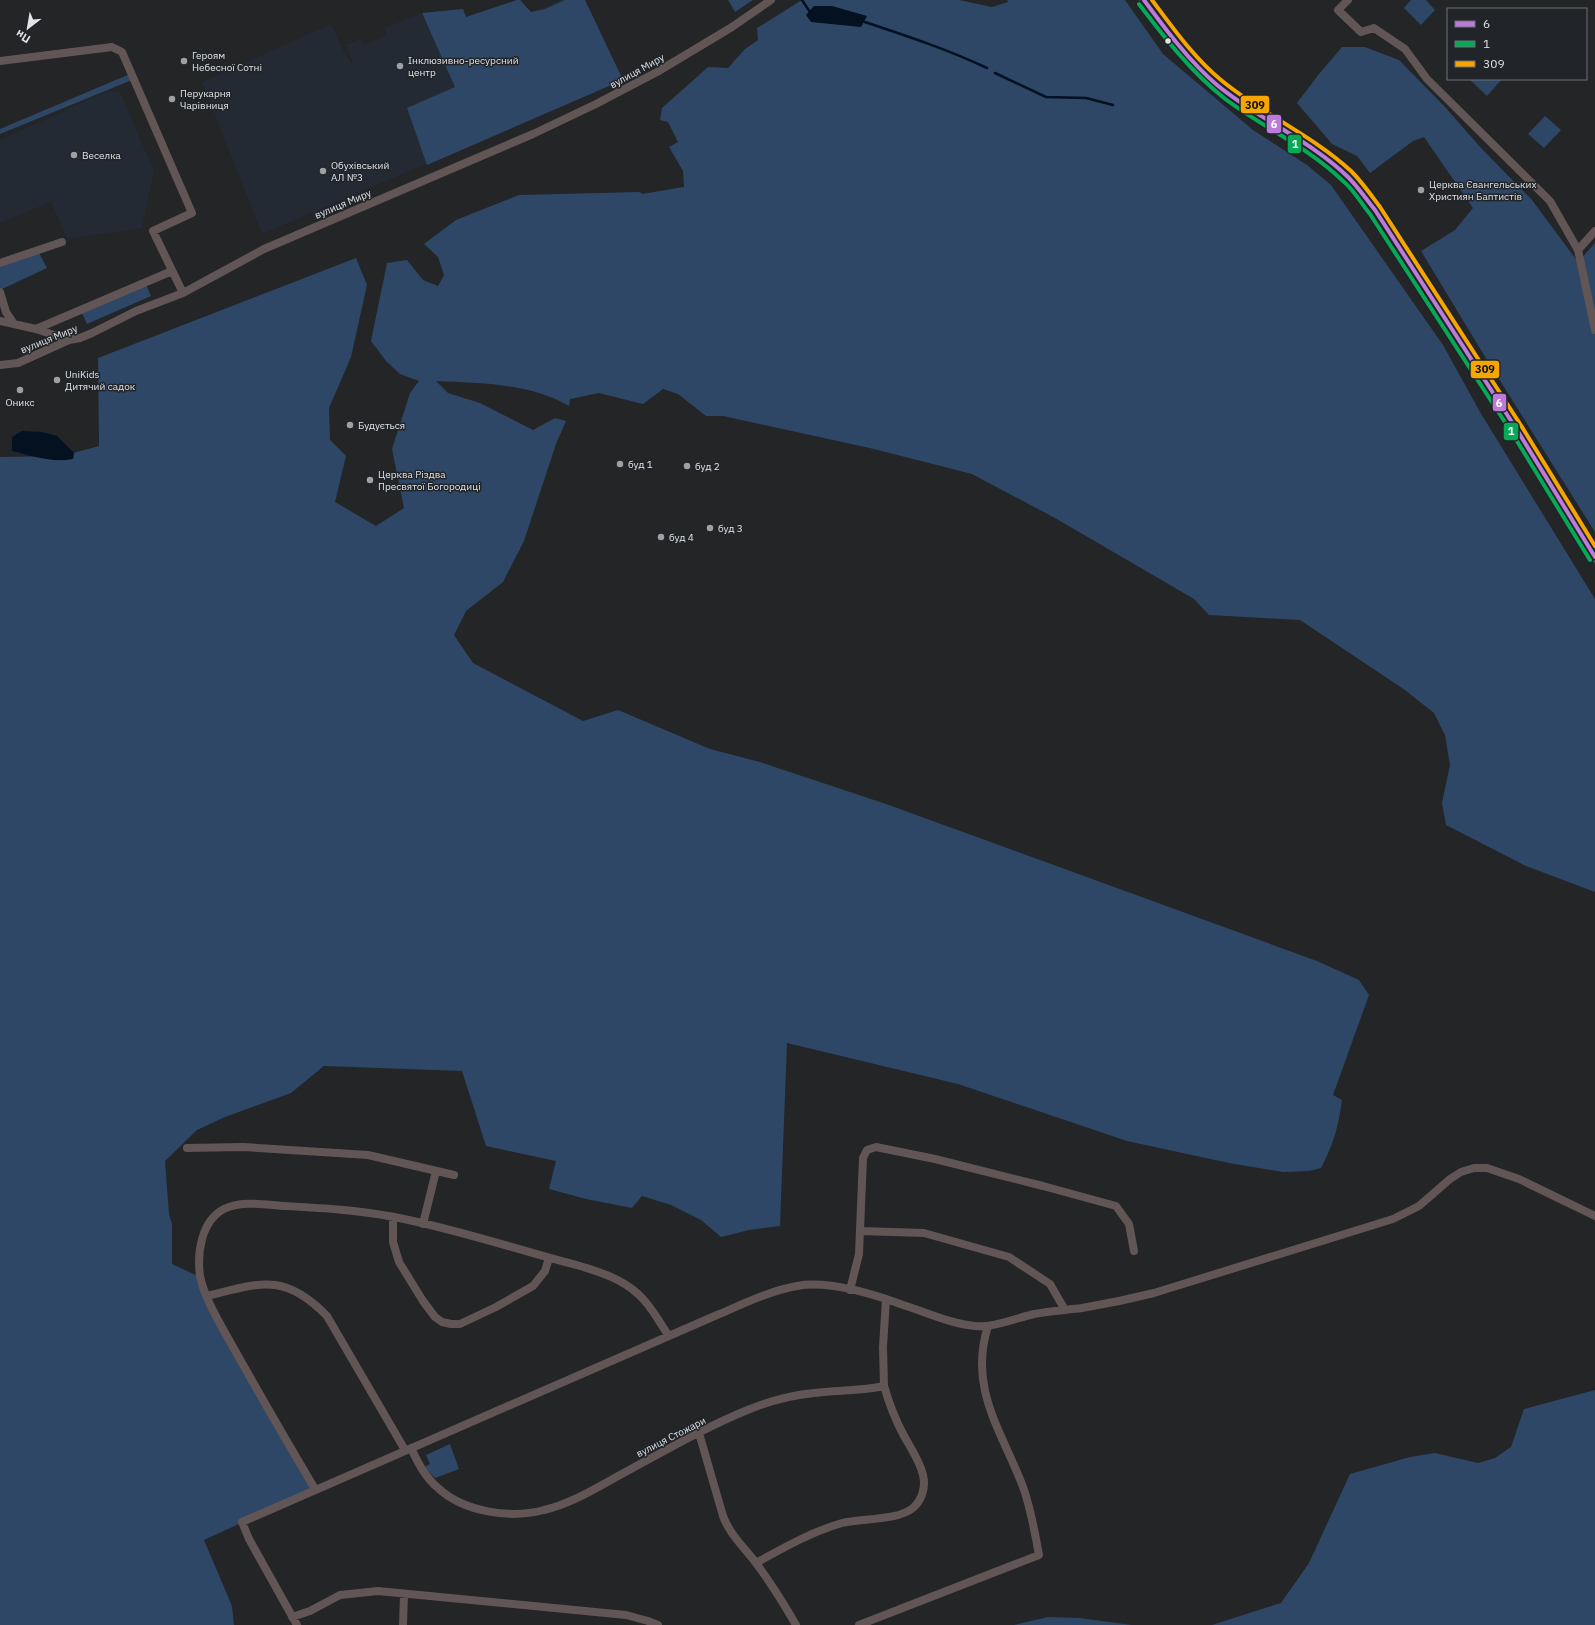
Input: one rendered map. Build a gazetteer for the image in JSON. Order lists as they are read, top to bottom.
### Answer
{
  "streets": {
    "street": ["вулиця Миру", "вулиця Стожари"]
  },
  "places": [
    "Героям Небесної Сотні",
    "Інклюзивно-ресурсний центр",
    "Перукарня Чарівниця",
    "Веселка",
    "Обухівський АЛ №3",
    "Церква Євангельських Християн Баптистів",
    "UniKids Дитячий садок",
    "Оникс",
    "Будується",
    "буд 1",
    "буд 2",
    "Церква Різдва Пресвятої Богородиці",
    "буд 3",
    "буд 4"
  ],
  "lines": ["transit line 6", "transit line 309", "transit line 1"],
  "legend": ["6", "1", "309"],
  "north": "bottom left"
}
